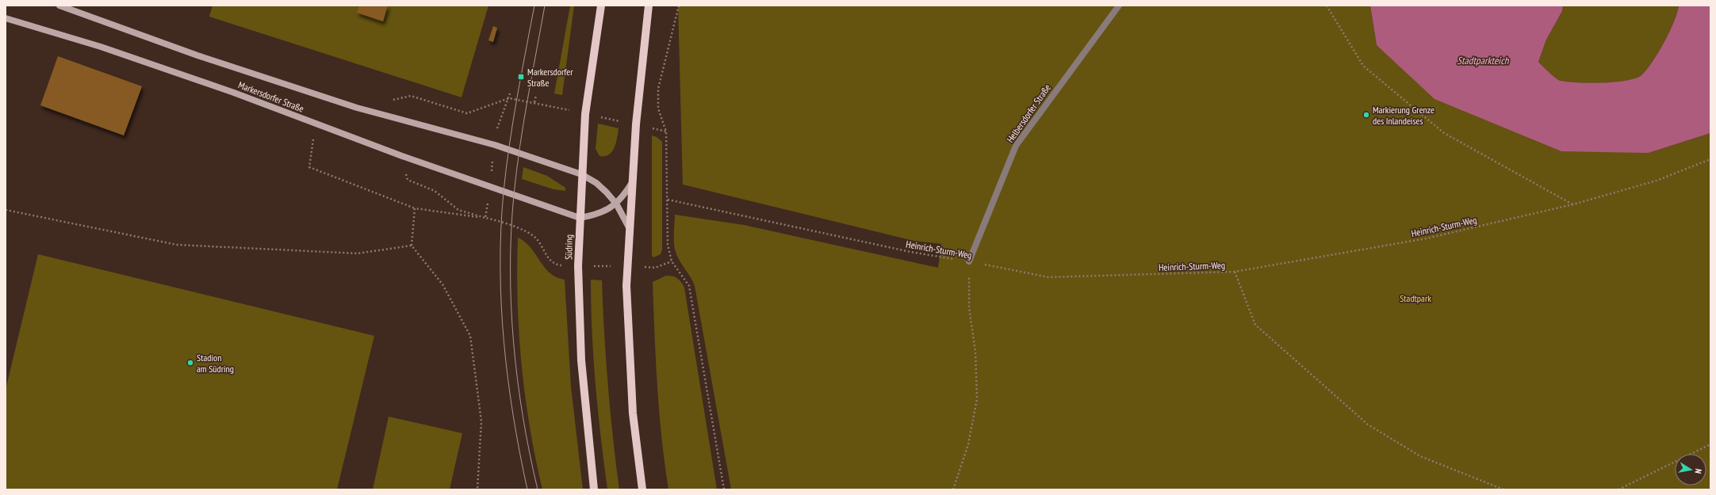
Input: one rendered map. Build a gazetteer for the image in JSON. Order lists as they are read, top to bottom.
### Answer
{
  "streets": {
    "main road": ["Markersdorfer Straße", "Südring"],
    "lane": ["Helbersdorfer Straße"],
    "path": ["Heinrich-Sturm-Weg"]
  },
  "crossings": [
    ["Markersdorfer Straße", "Südring"],
    ["Helbersdorfer Straße", "Heinrich-Sturm-Weg"]
  ],
  "water": ["Stadtparkteich"],
  "parks": ["Stadtpark"],
  "places": {
    "transit": ["Markersdorfer Straße"],
    "other": ["Markierung Grenze des Inlandeises", "Stadion am Südring"]
  },
  "north": "right"
}
